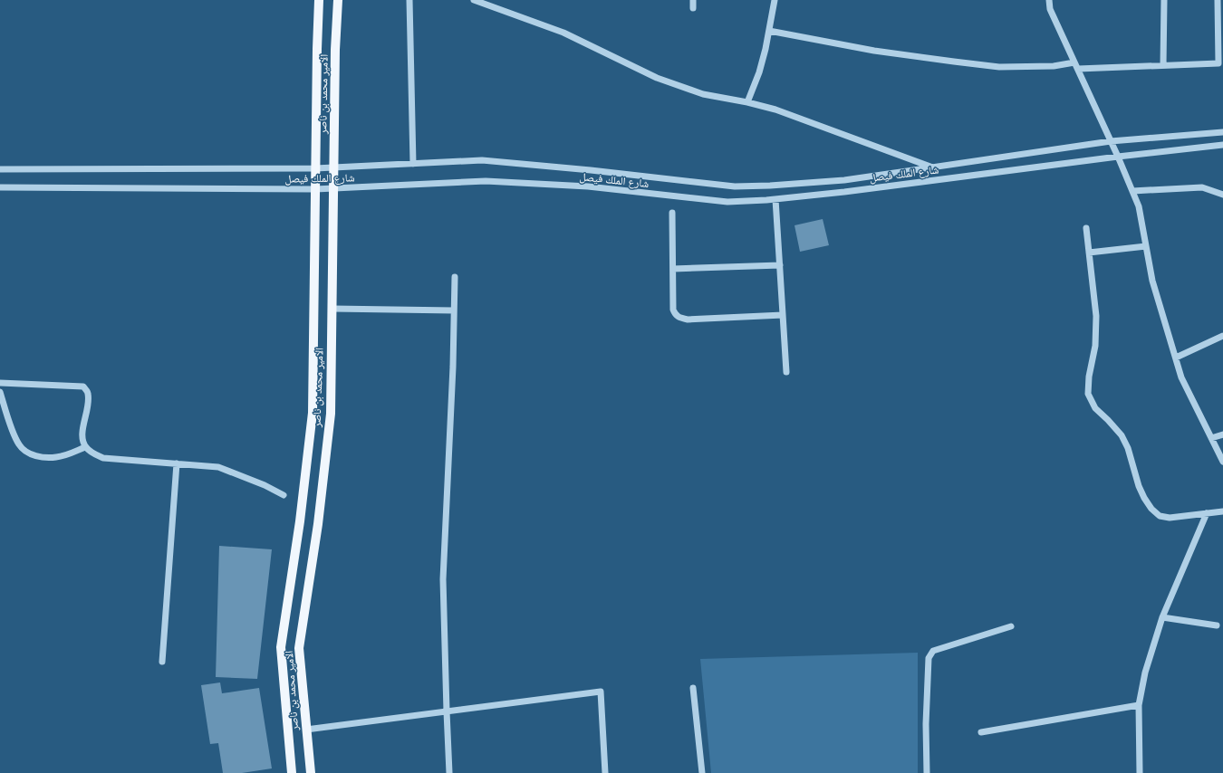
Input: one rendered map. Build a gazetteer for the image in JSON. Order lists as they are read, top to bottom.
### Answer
{
  "streets": {
    "main road": ["الامير محمد بن ناصر"],
    "street": ["شارع الملك فيصل"]
  },
  "crossings": [
    ["الامير محمد بن ناصر", "شارع الملك فيصل"]
  ]
}
